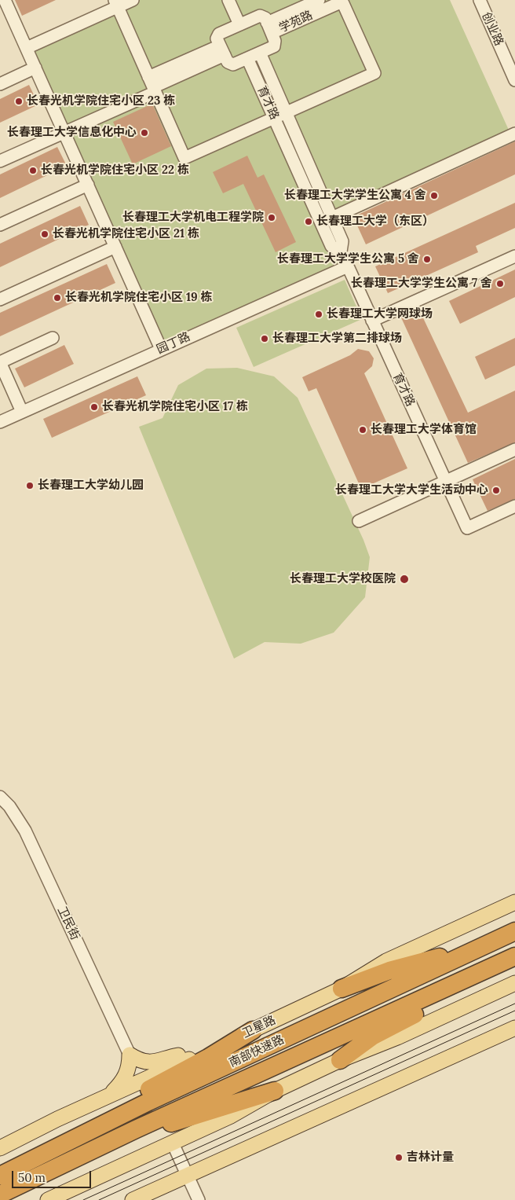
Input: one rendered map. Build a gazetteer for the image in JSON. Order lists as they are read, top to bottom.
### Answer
{
  "streets": {
    "highway": ["南部快速路"],
    "main road": ["卫星路"],
    "street": [
      "学苑路",
      "创业路",
      "育才路",
      "园丁路",
      "卫民街"
    ]
  },
  "crossings": [
    ["育才路", "园丁路"]
  ],
  "places": [
    "长春光机学院住宅小区 23 栋",
    "长春理工大学信息化中心",
    "长春光机学院住宅小区 22 栋",
    "长春理工大学学生公寓 4 舍",
    "长春理工大学机电工程学院",
    "长春理工大学（东区）",
    "长春光机学院住宅小区 21 栋",
    "长春理工大学学生公寓 5 舍",
    "长春理工大学学生公寓 7 舍",
    "长春光机学院住宅小区 19 栋",
    "长春理工大学网球场",
    "长春理工大学第二排球场",
    "长春光机学院住宅小区 17 栋",
    "长春理工大学体育馆",
    "长春理工大学幼儿园",
    "长春理工大学大学生活动中心",
    "长春理工大学校医院",
    "吉林计量"
  ],
  "scale_bar": "50 m"
}
